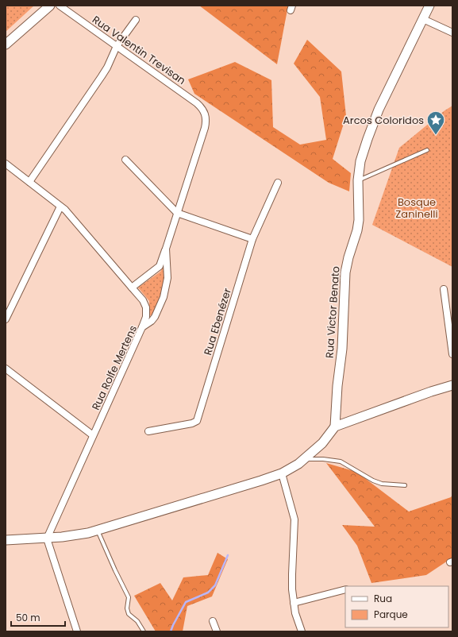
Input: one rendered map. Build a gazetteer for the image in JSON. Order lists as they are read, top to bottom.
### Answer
{
  "streets": {
    "street": [
      "Rua Valentin Trevisan",
      "Rua Victor Benato",
      "Rua Ebenézer",
      "Rua Rolfe Mertens"
    ]
  },
  "crossings": [
    ["Rua Valentin Trevisan", "Rua Rolfe Mertens"]
  ],
  "parks": ["Bosque Zaninelli"],
  "places": {
    "place": ["Arcos Coloridos"]
  },
  "legend": ["Rua", "Parque"],
  "scale_bar": "50 m"
}
